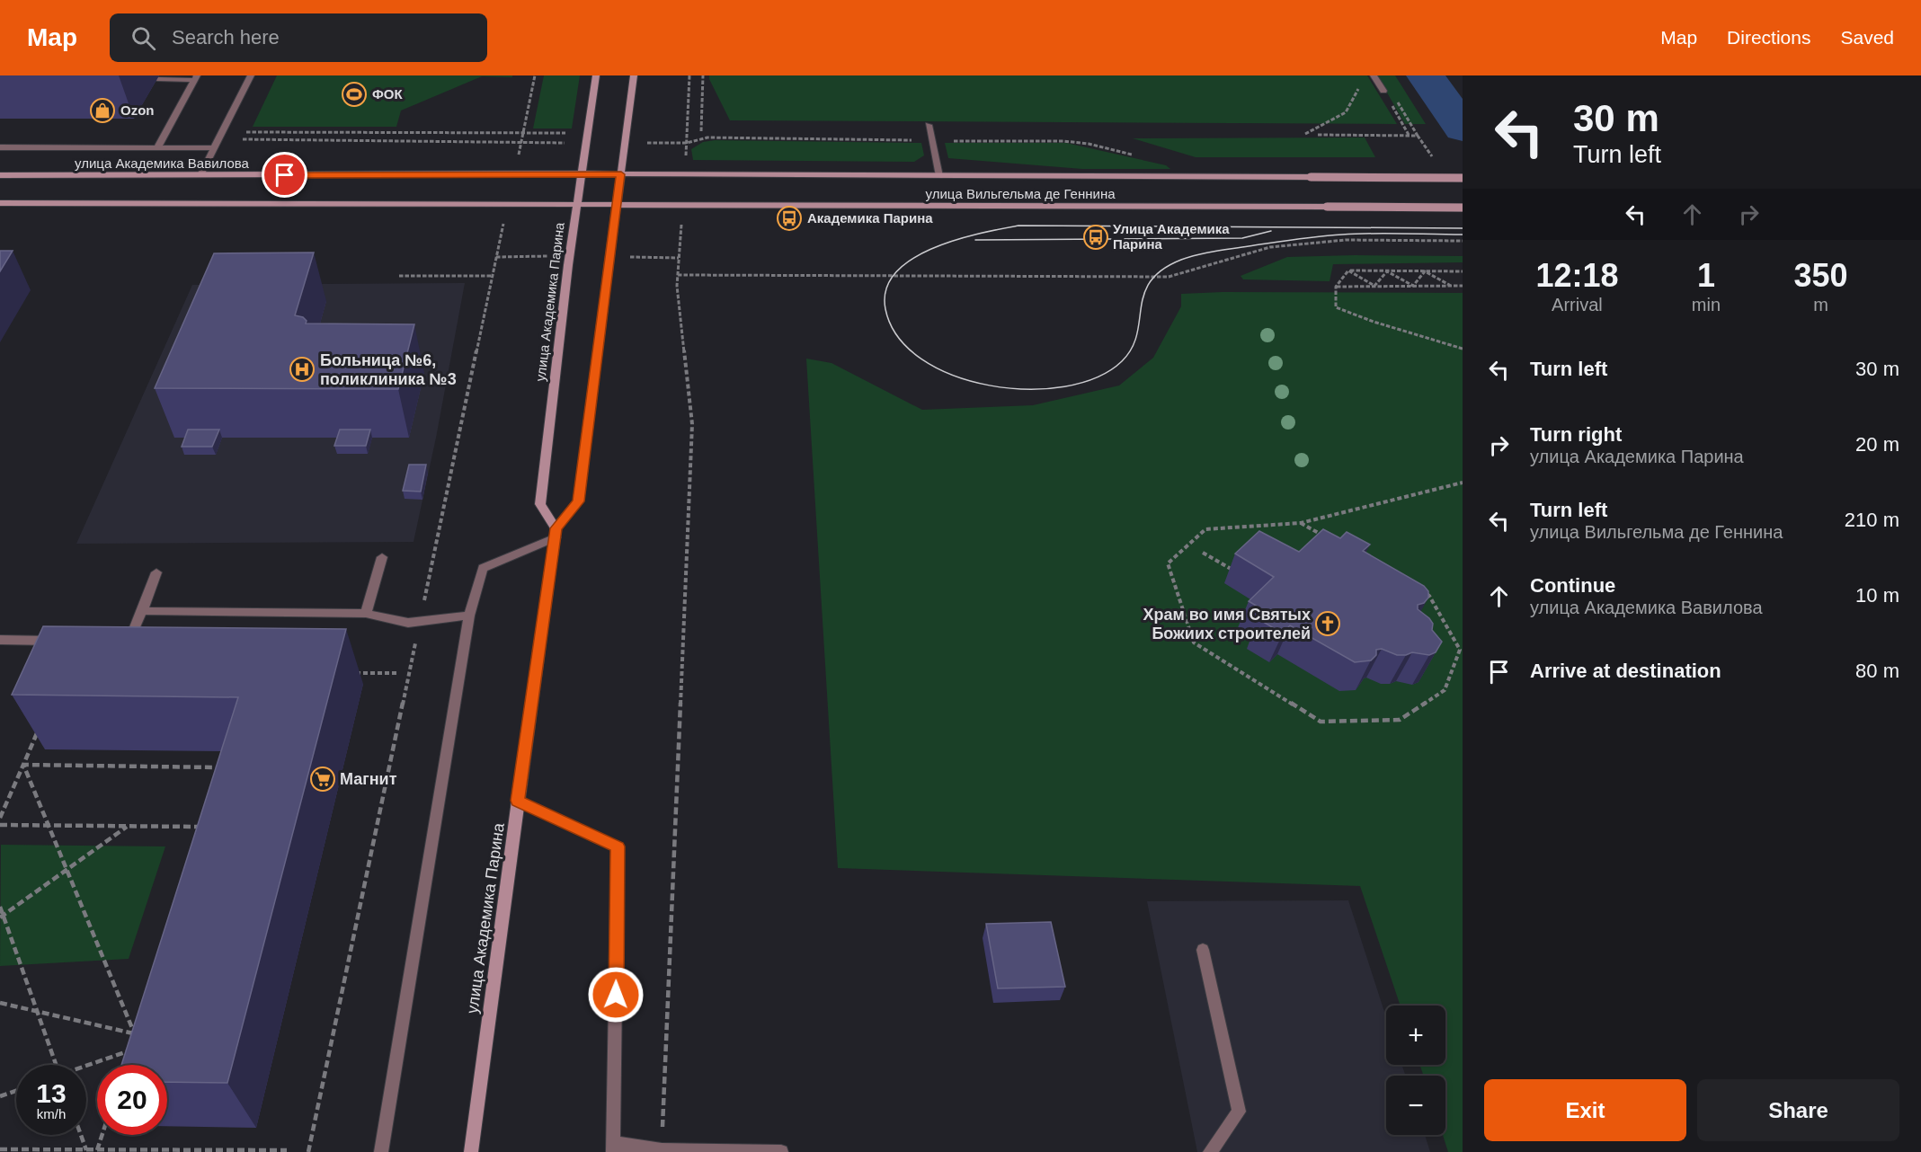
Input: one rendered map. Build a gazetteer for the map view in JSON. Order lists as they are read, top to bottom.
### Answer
{
  "streets": {
    "street": ["улица Академика Вавилова", "улица Вильгельма де Геннина", "улица Академика Парина"]
  },
  "crossings": [
    ["улица Академика Вавилова", "улица Вильгельма де Геннина"],
    ["улица Академика Вавилова", "улица Академика Парина"],
    ["улица Вильгельма де Геннина", "улица Академика Парина"]
  ],
  "places": {
    "sports": ["ФОК"],
    "shop": ["Ozon"],
    "bus stop": ["Академика Парина", "Улица Академика Парина"],
    "hospital": ["Больница №6, поликлиника №3"],
    "church": ["Храм во имя Святых Божиих строителей"],
    "supermarket": ["Магнит"]
  },
  "page": {
    "header": "Map",
    "search": "Search here",
    "nav": ["Map", "Directions", "Saved"],
    "turn": ["30 m", "Turn left"],
    "eta": [
      "12:18",
      "Arrival",
      "1",
      "min",
      "350",
      "m"
    ],
    "list": [
      {
        "name": "Turn left",
        "value": "30 m"
      },
      {
        "name": "Turn right",
        "note": "улица Академика Парина",
        "value": "20 m"
      },
      {
        "name": "Turn left",
        "note": "улица Вильгельма де Геннина",
        "value": "210 m"
      },
      {
        "name": "Continue",
        "note": "улица Академика Вавилова",
        "value": "10 m"
      },
      {
        "name": "Arrive at destination",
        "value": "80 m"
      }
    ],
    "map_buttons": ["+", "−"],
    "speed": "13 km/h",
    "limit": "20",
    "buttons": ["Exit", "Share"]
  }
}
